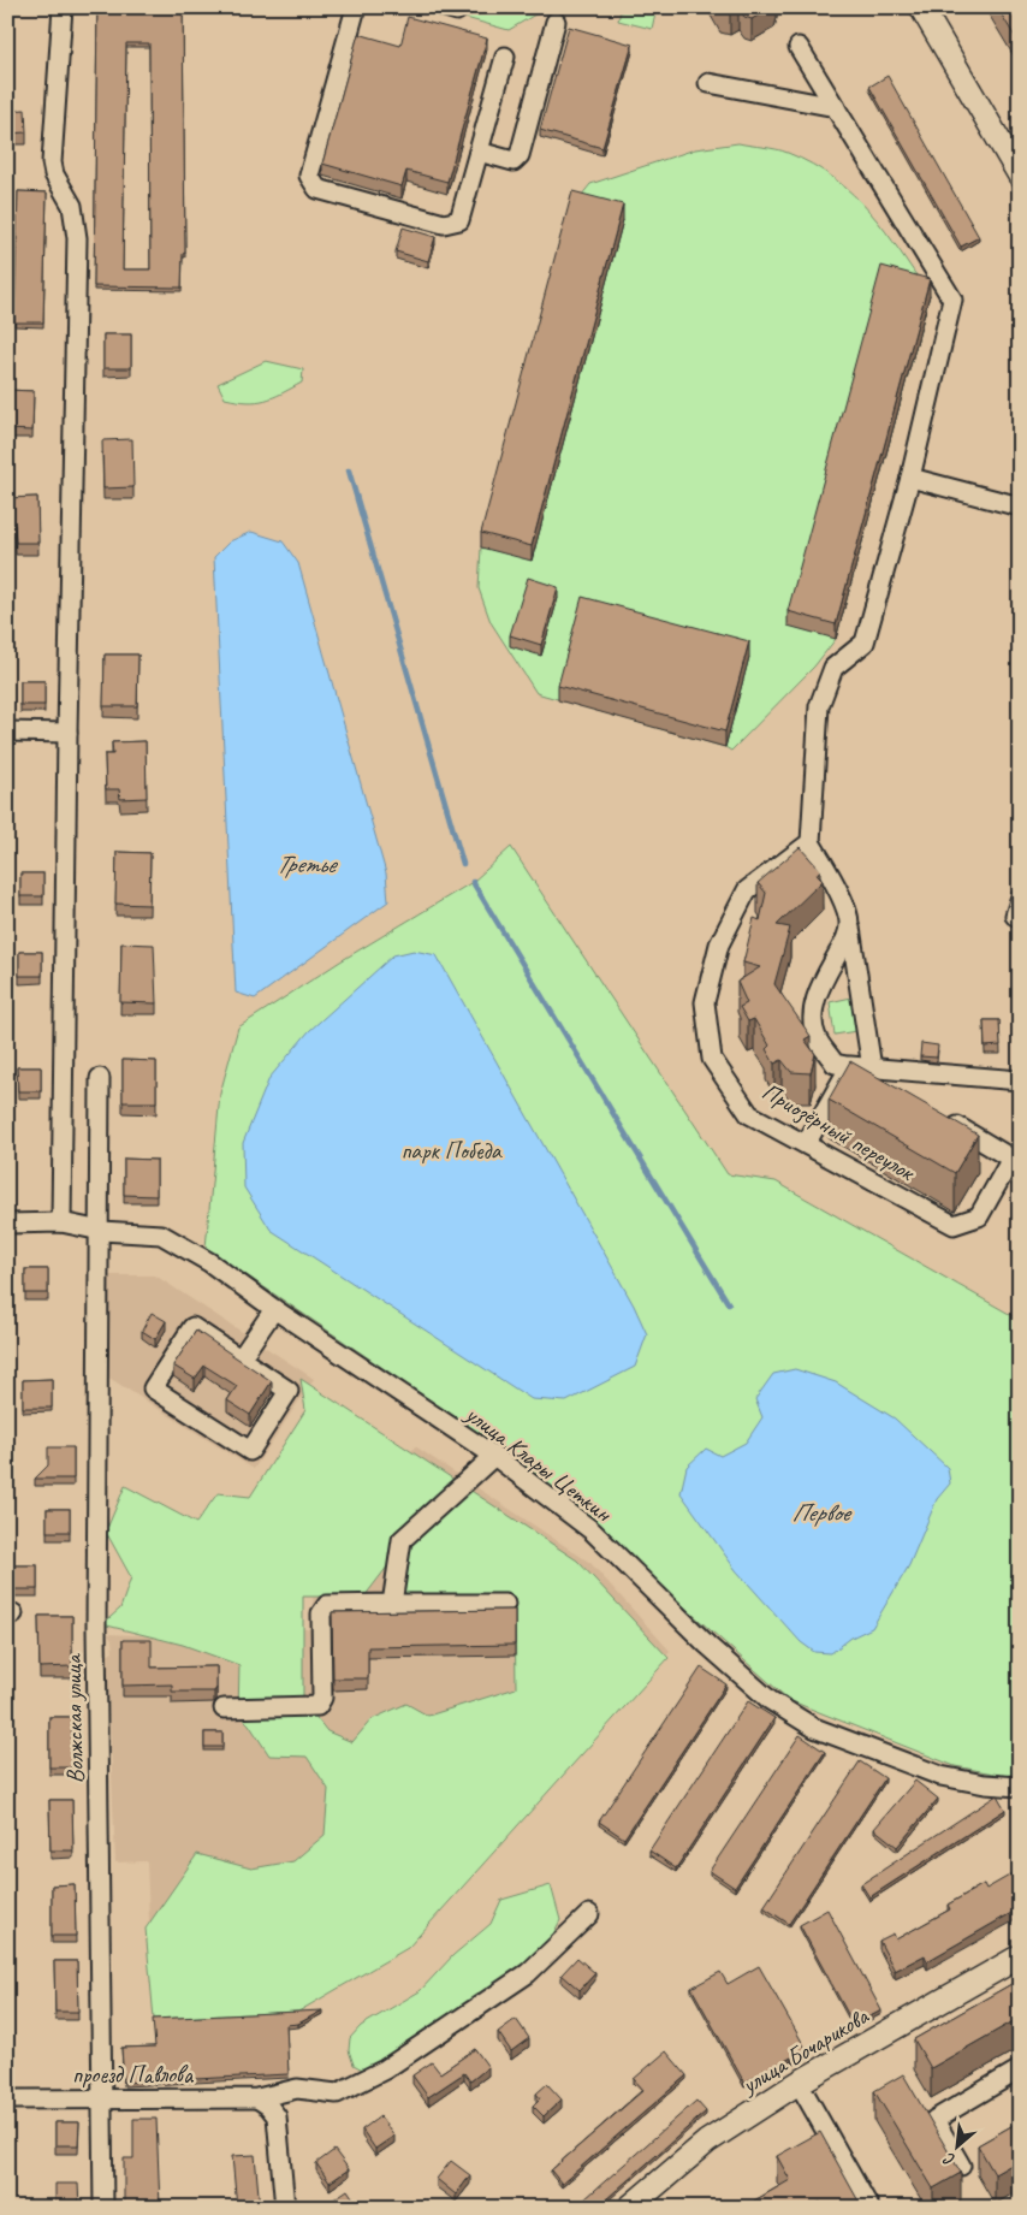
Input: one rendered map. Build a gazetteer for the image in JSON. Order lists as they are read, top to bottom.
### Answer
{
  "streets": {
    "main road": ["улица Бочарикова"],
    "street": [
      "Приозёрный переулок",
      "улица Клары Цеткин",
      "Волжская улица",
      "проезд Павлова"
    ]
  },
  "crossings": [
    ["улица Клары Цеткин", "Волжская улица"],
    ["Волжская улица", "проезд Павлова"]
  ],
  "water": ["Третье", "Первое"],
  "parks": ["парк Победa"],
  "north": "bottom left"
}
